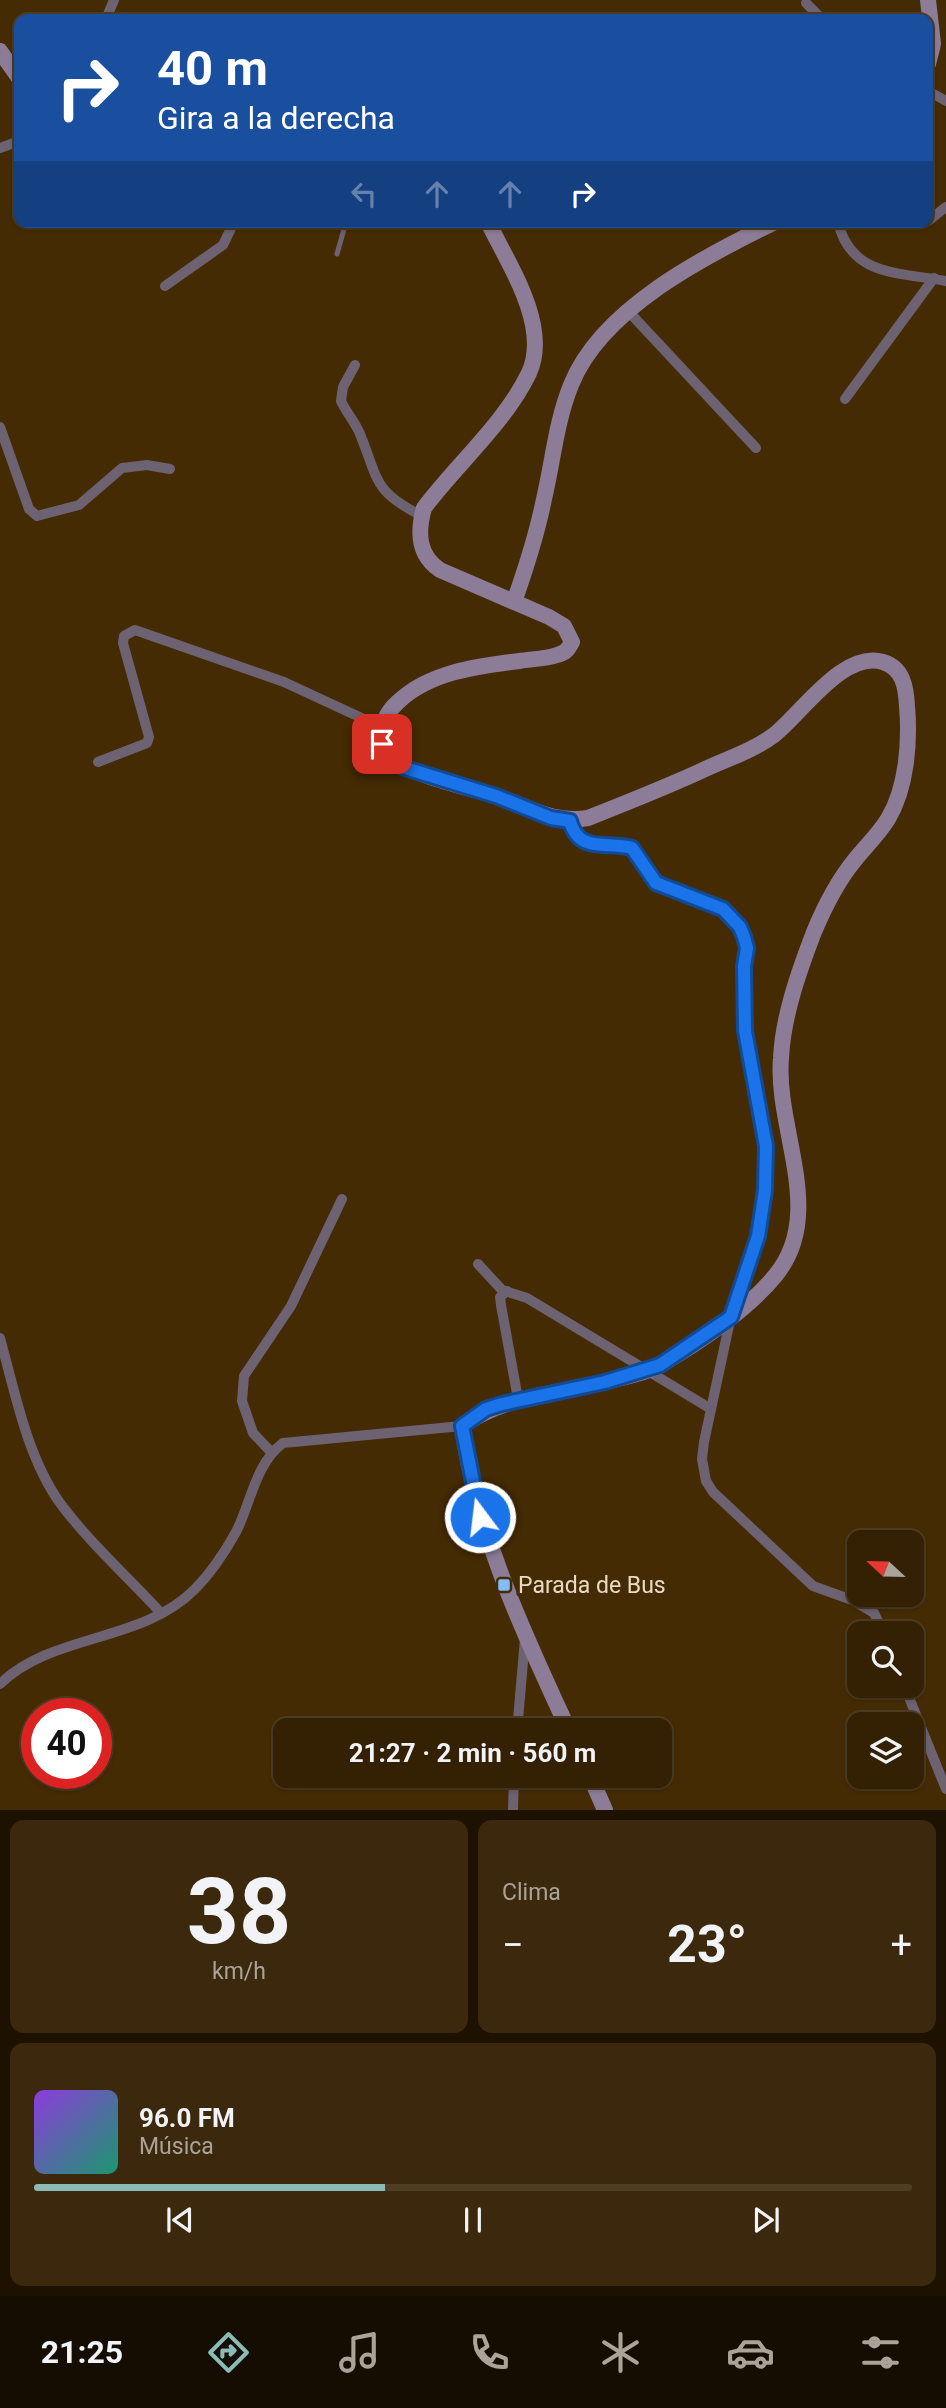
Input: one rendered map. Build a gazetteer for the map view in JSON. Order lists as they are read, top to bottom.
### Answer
{
  "places": {
    "transit": ["Parada de Bus"]
  },
  "north": "left",
  "page": {
    "turn": ["40 m", "Gira a la derecha"],
    "limit": "40",
    "trip": "21:27 · 2 min · 560 m",
    "tile": [
      ["38", "km/h"],
      "Clima"
    ],
    "heat": ["−", "23°", "+"],
    "song": ["96.0 FM", "Música"],
    "tabs": "21:25"
  }
}
